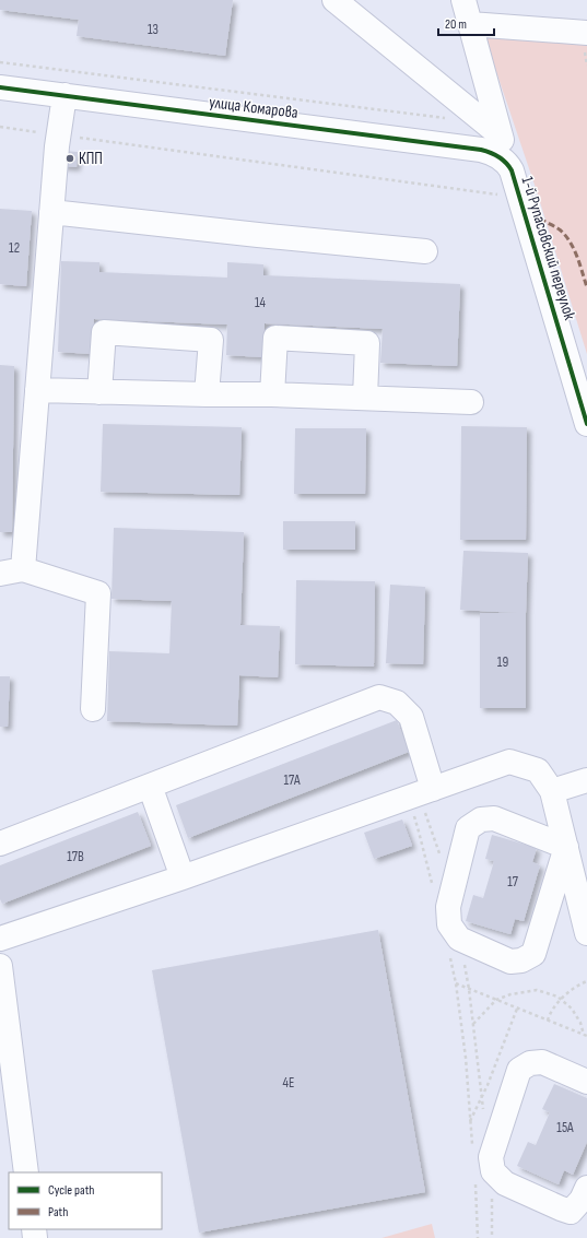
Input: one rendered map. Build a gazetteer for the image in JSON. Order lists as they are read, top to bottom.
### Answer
{
  "streets": {
    "street": ["улица Комарова", "1-й Рупасовский переулок"]
  },
  "crossings": [
    ["улица Комарова", "1-й Рупасовский переулок"]
  ],
  "places": ["КПП"],
  "house_numbers": [
    "13",
    "12",
    "14",
    "19",
    "17А",
    "17В",
    "17",
    "4Е",
    "15А"
  ],
  "legend": ["Cycle path", "Path"],
  "scale_bar": "20 m"
}
